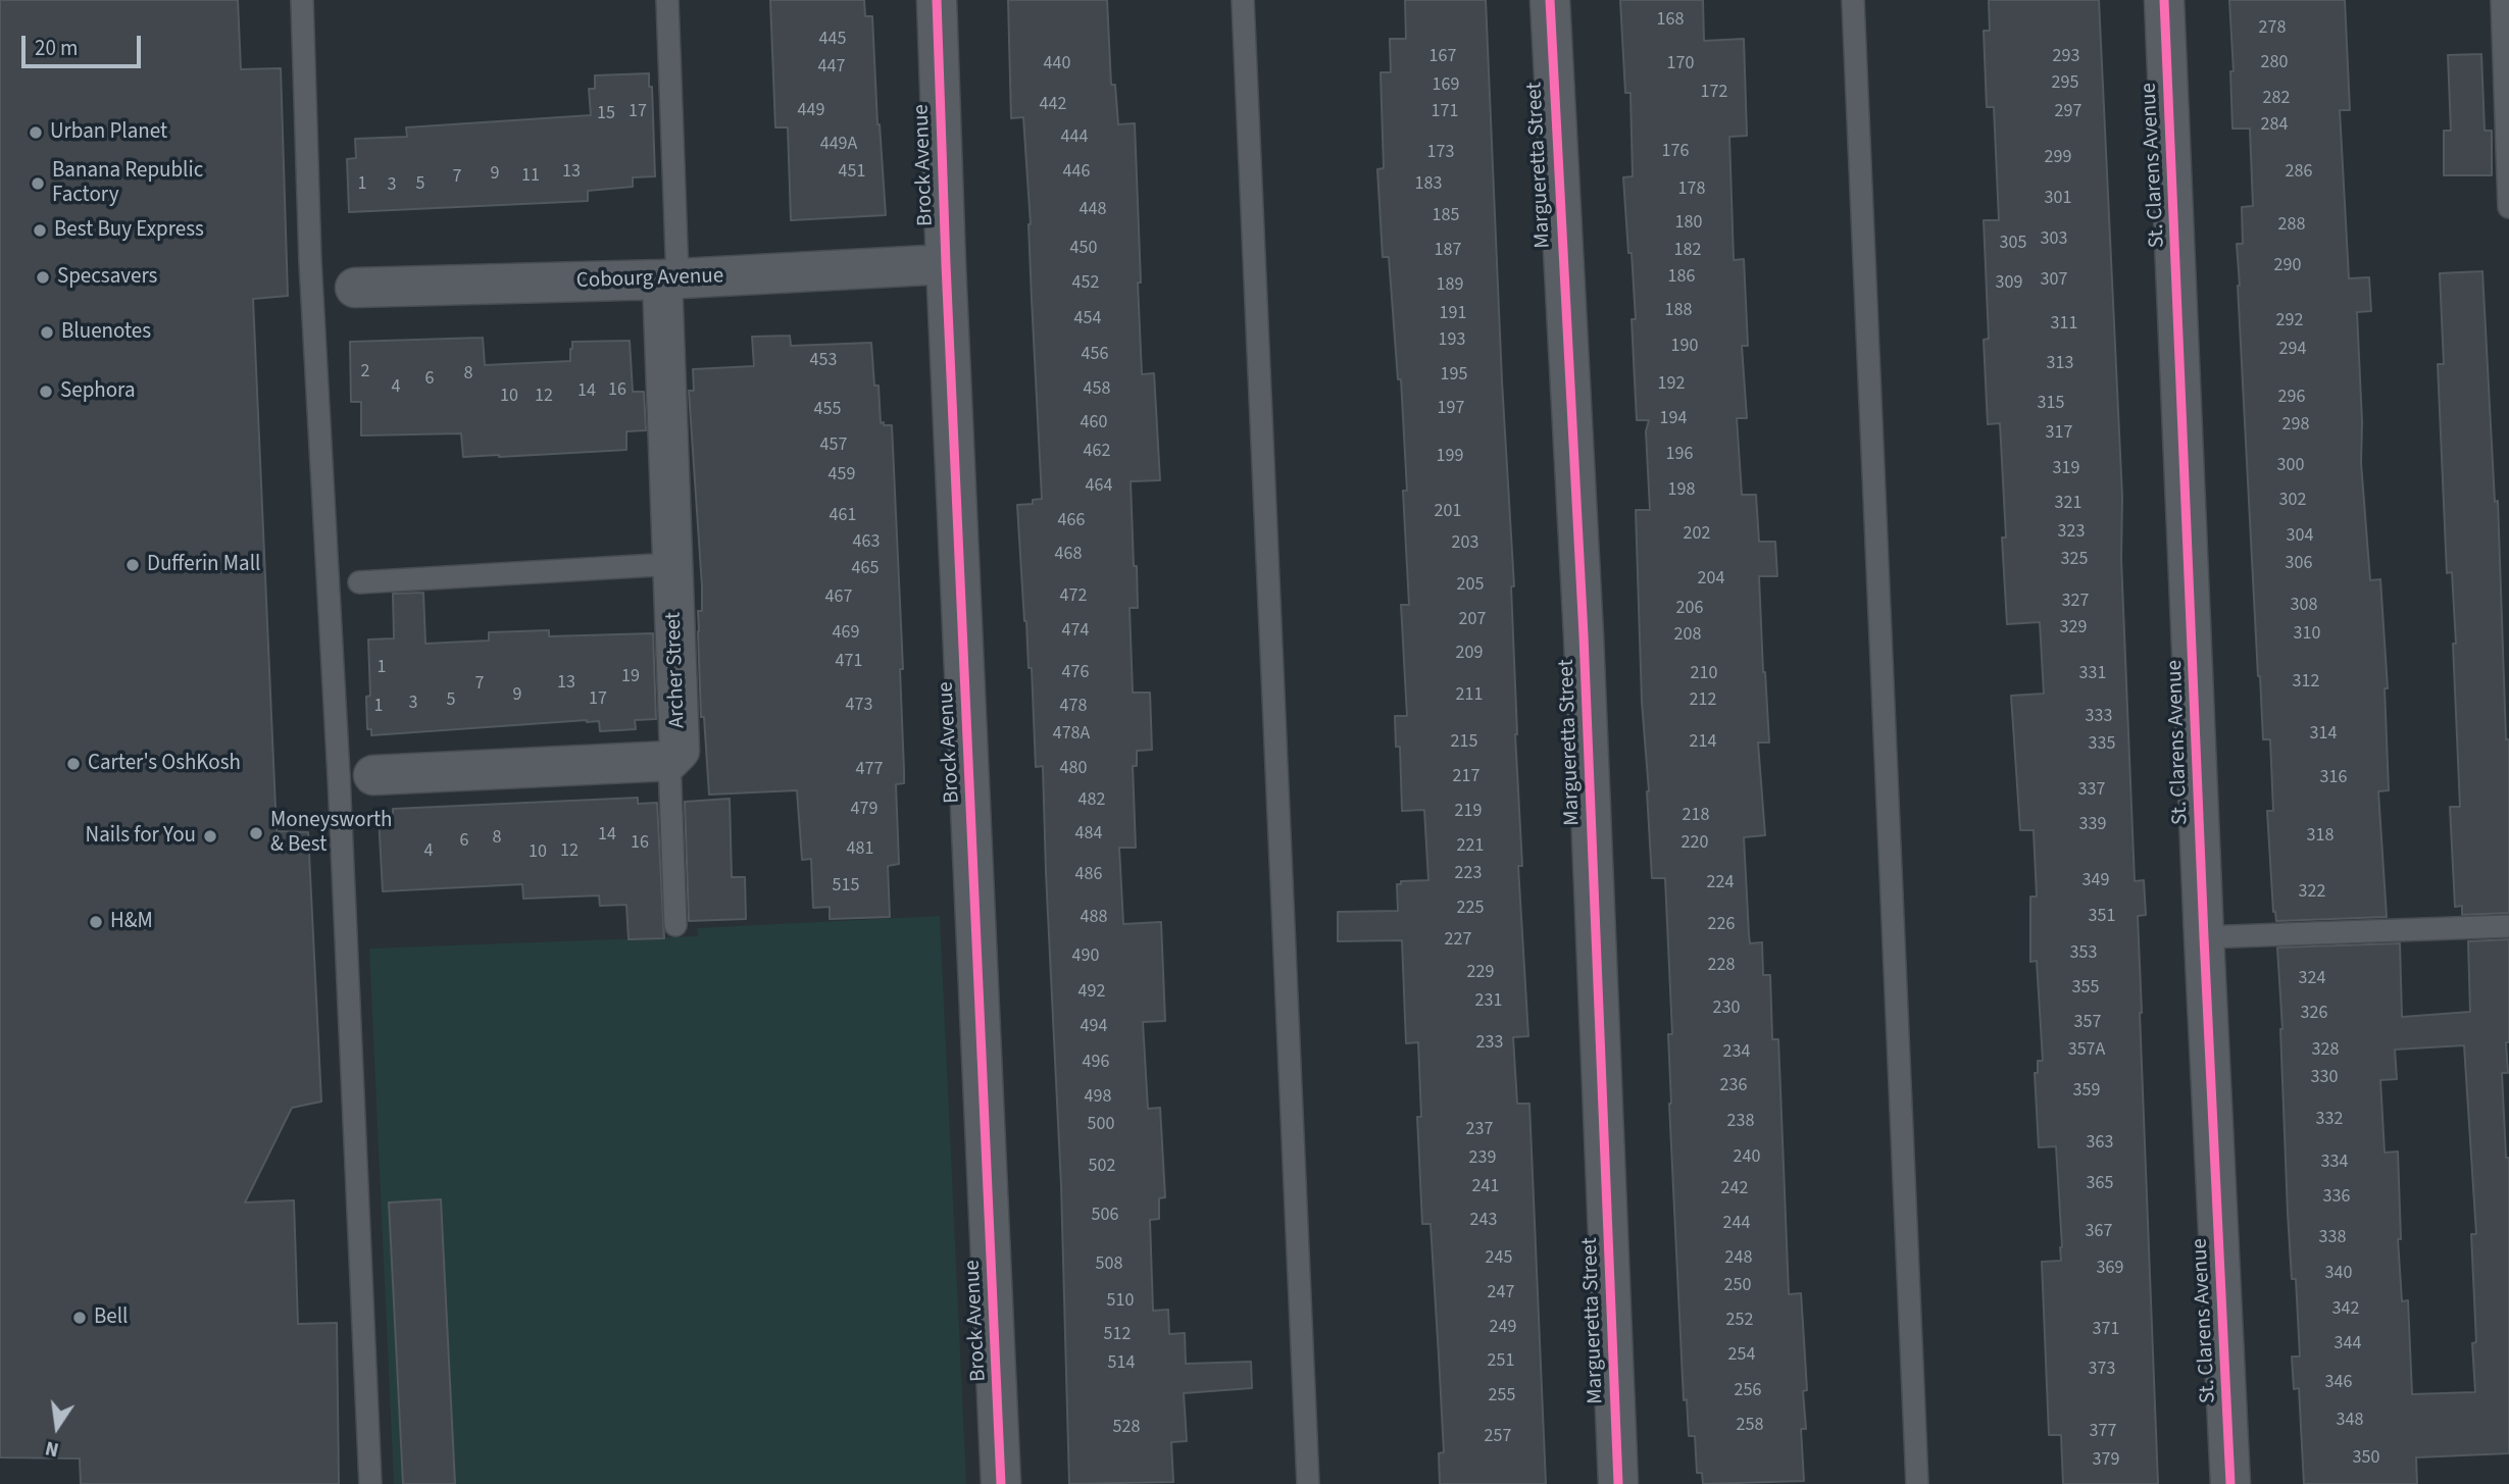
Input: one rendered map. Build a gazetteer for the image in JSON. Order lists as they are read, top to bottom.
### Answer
{
  "streets": {
    "street": [
      "Brock Avenue",
      "Margueretta Street",
      "St. Clarens Avenue",
      "Cobourg Avenue",
      "Archer Street"
    ]
  },
  "crossings": [
    ["Brock Avenue", "Cobourg Avenue"],
    ["Cobourg Avenue", "Archer Street"]
  ],
  "places": [
    "Urban Planet",
    "Banana Republic Factory",
    "Best Buy Express",
    "Specsavers",
    "Bluenotes",
    "Sephora",
    "Dufferin Mall",
    "Carter's OshKosh",
    "Moneysworth & Best",
    "Nails for You",
    "H&M",
    "Bell"
  ],
  "house_numbers": [
    "168",
    "278",
    "445",
    "167",
    "293",
    "280",
    "440",
    "170",
    "447",
    "295",
    "169",
    "172",
    "282",
    "442",
    "449",
    "17",
    "171",
    "297",
    "15",
    "284",
    "444",
    "449A",
    "176",
    "173",
    "299",
    "13",
    "451",
    "446",
    "286",
    "9",
    "11",
    "7",
    "1",
    "5",
    "183",
    "3",
    "178",
    "301",
    "448",
    "185",
    "180",
    "288",
    "303",
    "305",
    "450",
    "187",
    "182",
    "290",
    "186",
    "307",
    "452",
    "309",
    "189",
    "188",
    "191",
    "454",
    "292",
    "311",
    "193",
    "190",
    "294",
    "456",
    "453",
    "313",
    "2",
    "8",
    "195",
    "6",
    "192",
    "4",
    "458",
    "16",
    "14",
    "10",
    "12",
    "296",
    "315",
    "197",
    "455",
    "194",
    "460",
    "298",
    "317",
    "457",
    "462",
    "196",
    "199",
    "300",
    "319",
    "459",
    "464",
    "198",
    "302",
    "321",
    "201",
    "461",
    "466",
    "323",
    "202",
    "304",
    "463",
    "203",
    "468",
    "325",
    "306",
    "465",
    "204",
    "205",
    "472",
    "467",
    "327",
    "308",
    "206",
    "207",
    "329",
    "474",
    "469",
    "310",
    "208",
    "209",
    "471",
    "1",
    "476",
    "210",
    "331",
    "19",
    "312",
    "13",
    "7",
    "9",
    "211",
    "17",
    "5",
    "212",
    "3",
    "473",
    "1",
    "478",
    "333",
    "478A",
    "314",
    "215",
    "214",
    "335",
    "480",
    "477",
    "217",
    "316",
    "337",
    "482",
    "479",
    "219",
    "218",
    "339",
    "484",
    "14",
    "318",
    "8",
    "6",
    "16",
    "220",
    "221",
    "481",
    "4",
    "12",
    "10",
    "223",
    "486",
    "349",
    "224",
    "515",
    "322",
    "225",
    "351",
    "488",
    "226",
    "227",
    "353",
    "490",
    "228",
    "229",
    "324",
    "355",
    "492",
    "231",
    "230",
    "326",
    "357",
    "494",
    "233",
    "357A",
    "328",
    "234",
    "496",
    "330",
    "236",
    "359",
    "498",
    "332",
    "238",
    "500",
    "237",
    "363",
    "240",
    "239",
    "334",
    "502",
    "365",
    "241",
    "242",
    "336",
    "506",
    "243",
    "244",
    "367",
    "338",
    "245",
    "248",
    "508",
    "369",
    "340",
    "250",
    "247",
    "510",
    "342",
    "252",
    "249",
    "371",
    "512",
    "344",
    "254",
    "251",
    "514",
    "373",
    "346",
    "256",
    "255",
    "348",
    "258",
    "528",
    "377",
    "257",
    "350",
    "379"
  ],
  "scale_bar": "20 m",
  "north": "bottom"
}
